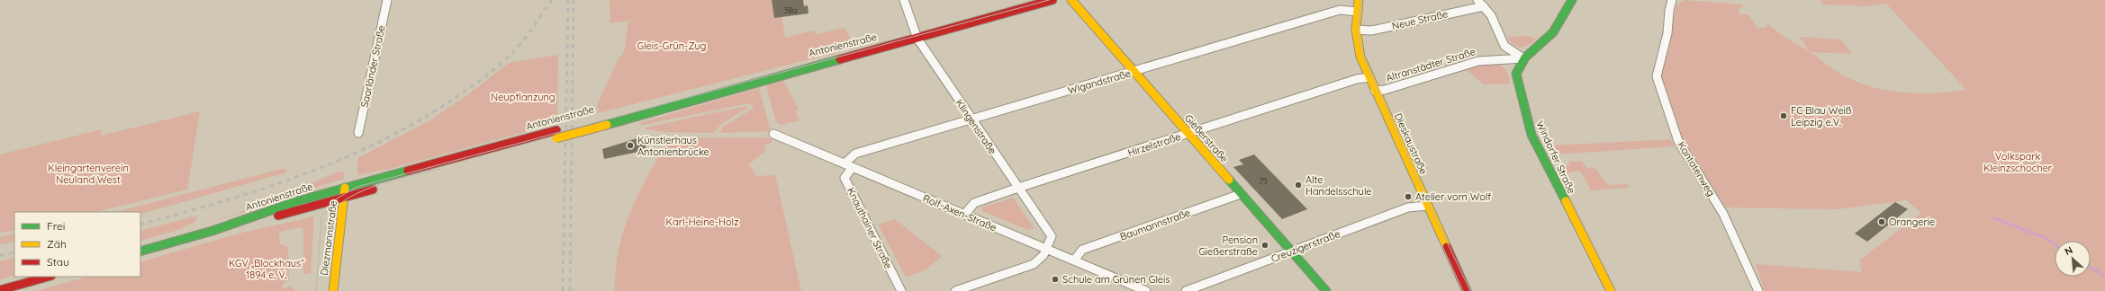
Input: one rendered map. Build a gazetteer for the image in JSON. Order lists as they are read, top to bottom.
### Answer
{
  "streets": {
    "main road": [
      "Antonienstraße",
      "Gießerstraße",
      "Dieskaustraße",
      "Windorfer Straße",
      "Diezmannstraße"
    ],
    "street": [
      "Neue Straße",
      "Altranstädter Straße",
      "Saarländer Straße",
      "Wigandstraße",
      "Klingenstraße",
      "Hirzelstraße",
      "Kantatenweg",
      "Rolf-Axen-Straße",
      "Baumannstraße",
      "Knauthainer Straße",
      "Creuzigerstraße"
    ]
  },
  "crossings": [
    ["Neue Straße", "Dieskaustraße"],
    ["Antonienstraße", "Klingenstraße"],
    ["Antonienstraße", "Diezmannstraße"],
    ["Altranstädter Straße", "Dieskaustraße"],
    ["Altranstädter Straße", "Windorfer Straße"],
    ["Wigandstraße", "Klingenstraße"],
    ["Wigandstraße", "Gießerstraße"],
    ["Wigandstraße", "Dieskaustraße"],
    ["Wigandstraße", "Rolf-Axen-Straße"],
    ["Wigandstraße", "Knauthainer Straße"],
    ["Klingenstraße", "Hirzelstraße"],
    ["Klingenstraße", "Rolf-Axen-Straße"],
    ["Gießerstraße", "Hirzelstraße"],
    ["Gießerstraße", "Baumannstraße"],
    ["Gießerstraße", "Creuzigerstraße"],
    ["Dieskaustraße", "Hirzelstraße"],
    ["Dieskaustraße", "Creuzigerstraße"],
    ["Hirzelstraße", "Rolf-Axen-Straße"],
    ["Rolf-Axen-Straße", "Baumannstraße"],
    ["Rolf-Axen-Straße", "Knauthainer Straße"]
  ],
  "parks": [
    "Gleis-Grün-Zug",
    "Neupflanzung",
    "Volkspark Kleinzschocher",
    "Kleingartenverein Neuland West",
    "Karl-Heine-Holz",
    "KGV „Blockhaus“ 1894 e. V."
  ],
  "places": [
    "FC Blau Weiß Leipzig e.V.",
    "Künstlerhaus Antonienbrücke",
    "Alte Handelsschule",
    "Atelier vom Wolf",
    "Orangerie",
    "Pension Gießerstraße",
    "Schule am Grünen Gleis"
  ],
  "house_numbers": ["38a", "75"],
  "legend": ["Frei", "Zäh", "Stau"],
  "north": "top left"
}
